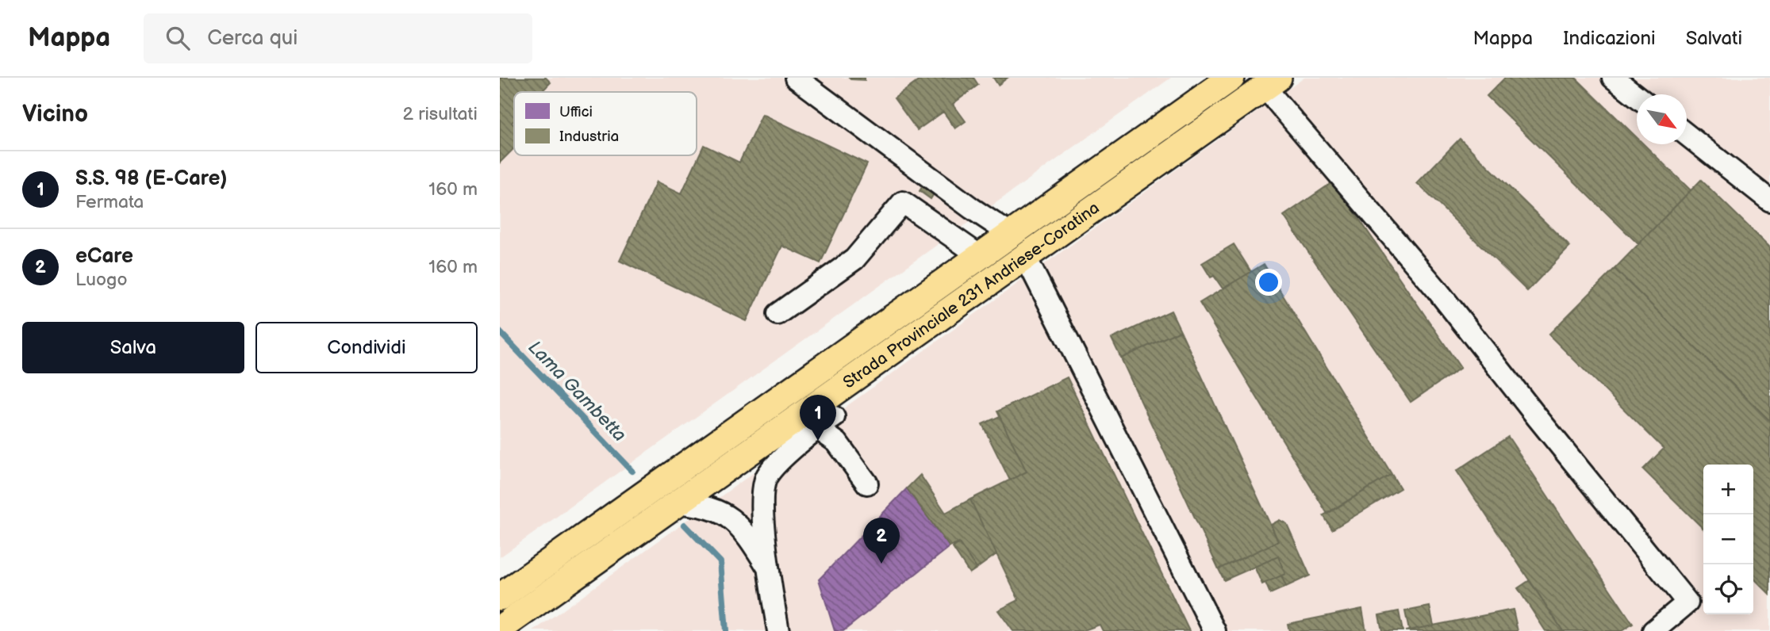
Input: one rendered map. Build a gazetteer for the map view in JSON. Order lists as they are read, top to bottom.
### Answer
{
  "streets": {
    "main road": ["Strada Provinciale 231 Andriese-Coratina"]
  },
  "water": ["Lama Gambetta"],
  "legend": ["Uffici", "Industria"],
  "north": "bottom right",
  "page": {
    "header": "Mappa",
    "search": "Cerca qui",
    "nav": ["Mappa", "Indicazioni", "Salvati"],
    "heading": ["Vicino", "2 risultati"],
    "list": [
      {
        "mark": "1",
        "name": "S.S. 98 (E-Care)",
        "note": "Fermata",
        "value": "160 m"
      },
      {
        "mark": "2",
        "name": "eCare",
        "note": "Luogo",
        "value": "160 m"
      }
    ],
    "buttons": ["Salva", "Condividi"],
    "pins": ["1", "2"],
    "map_buttons": ["+", "−"]
  }
}
